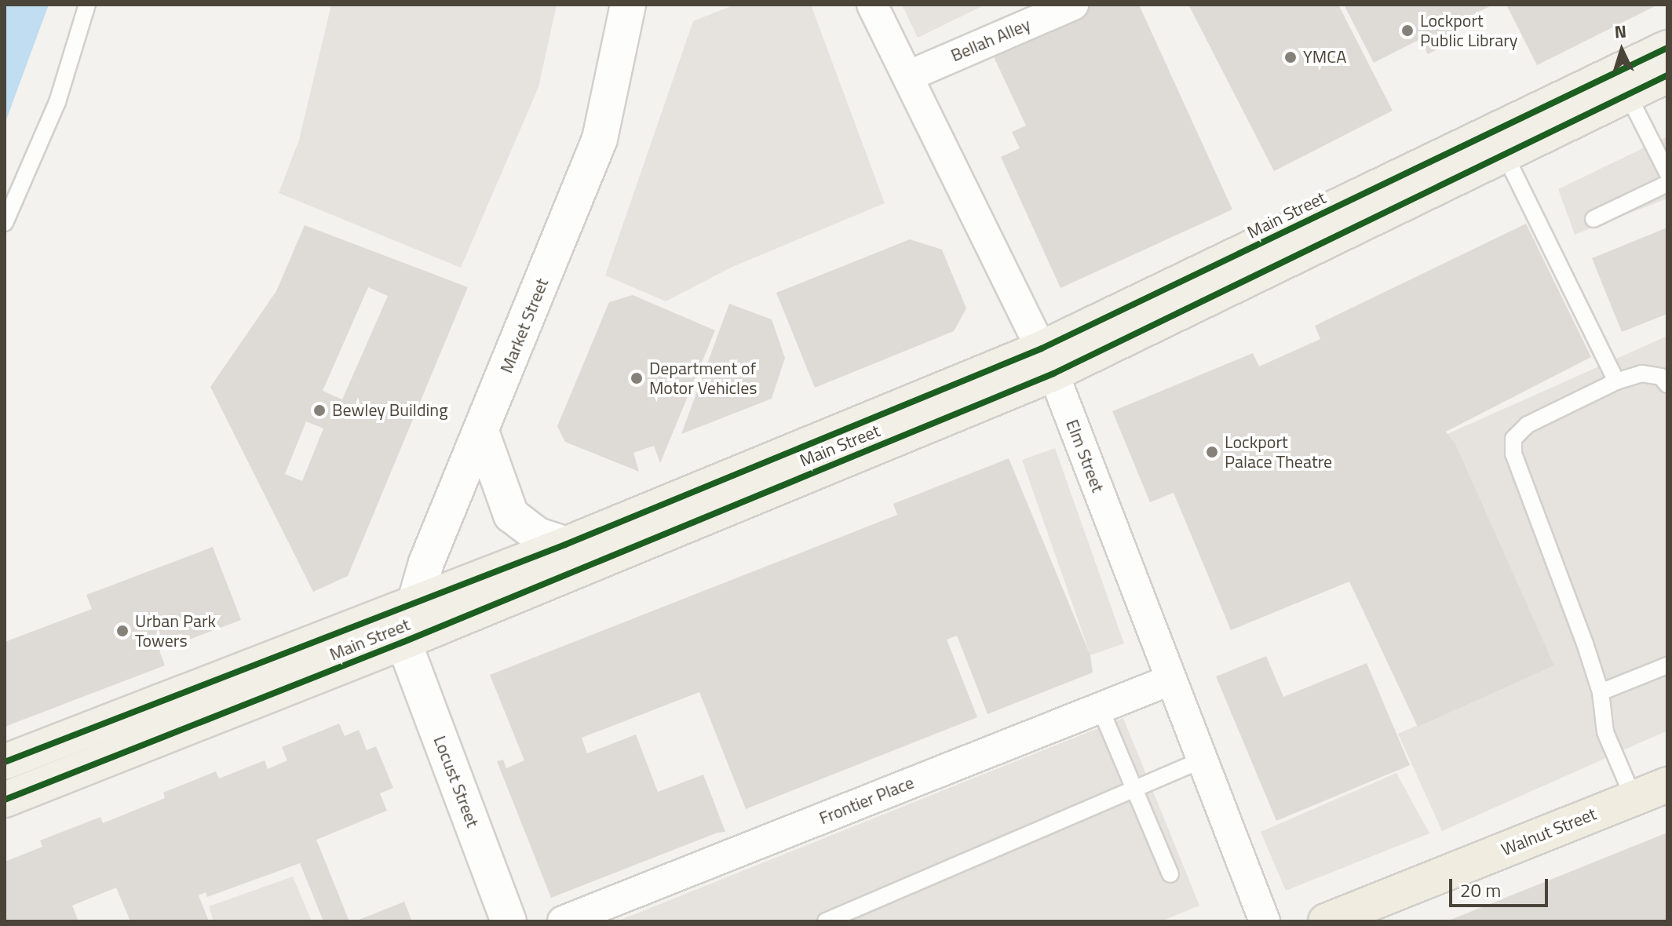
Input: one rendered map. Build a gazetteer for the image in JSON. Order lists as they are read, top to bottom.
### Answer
{
  "streets": {
    "highway": ["Walnut Street"],
    "main road": ["Main Street"],
    "street": [
      "Bellah Alley",
      "Market Street",
      "Elm Street",
      "Locust Street",
      "Frontier Place"
    ]
  },
  "crossings": [
    ["Bellah Alley", "Elm Street"],
    ["Main Street", "Market Street"],
    ["Main Street", "Elm Street"],
    ["Main Street", "Locust Street"],
    ["Market Street", "Locust Street"],
    ["Elm Street", "Frontier Place"]
  ],
  "places": [
    "Lockport Public Library",
    "YMCA",
    "Department of Motor Vehicles",
    "Bewley Building",
    "Lockport Palace Theatre",
    "Urban Park Towers"
  ],
  "scale_bar": "20 m",
  "north": "top"
}
